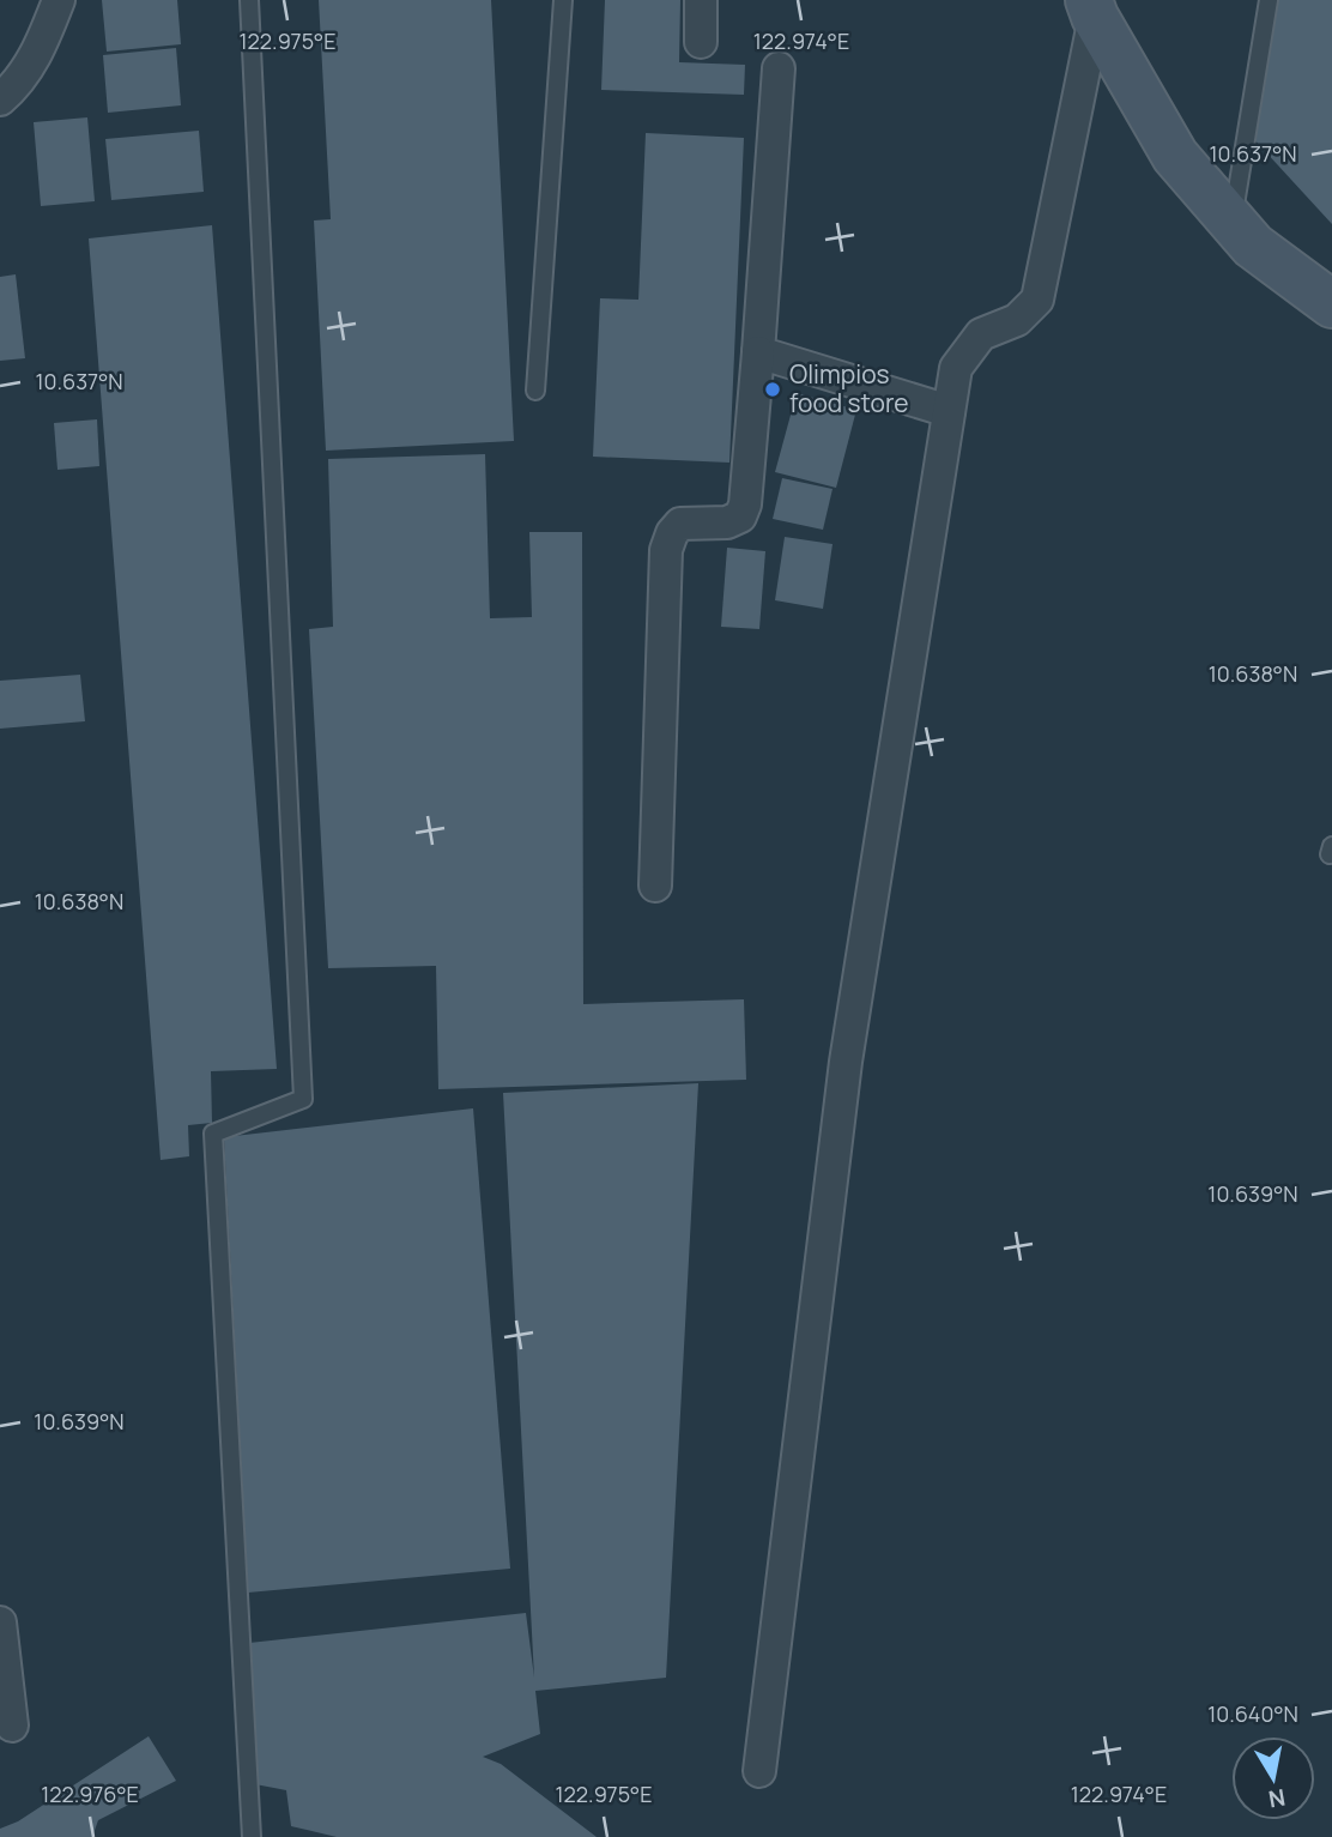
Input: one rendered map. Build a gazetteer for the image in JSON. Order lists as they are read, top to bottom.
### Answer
{
  "places": ["Olimpios food store"],
  "north": "bottom",
  "coordinates": [
    "122.975°E",
    "122.974°E",
    "10.637°N",
    "10.638°N",
    "10.639°N",
    "10.640°N",
    "122.976°E"
  ]
}
